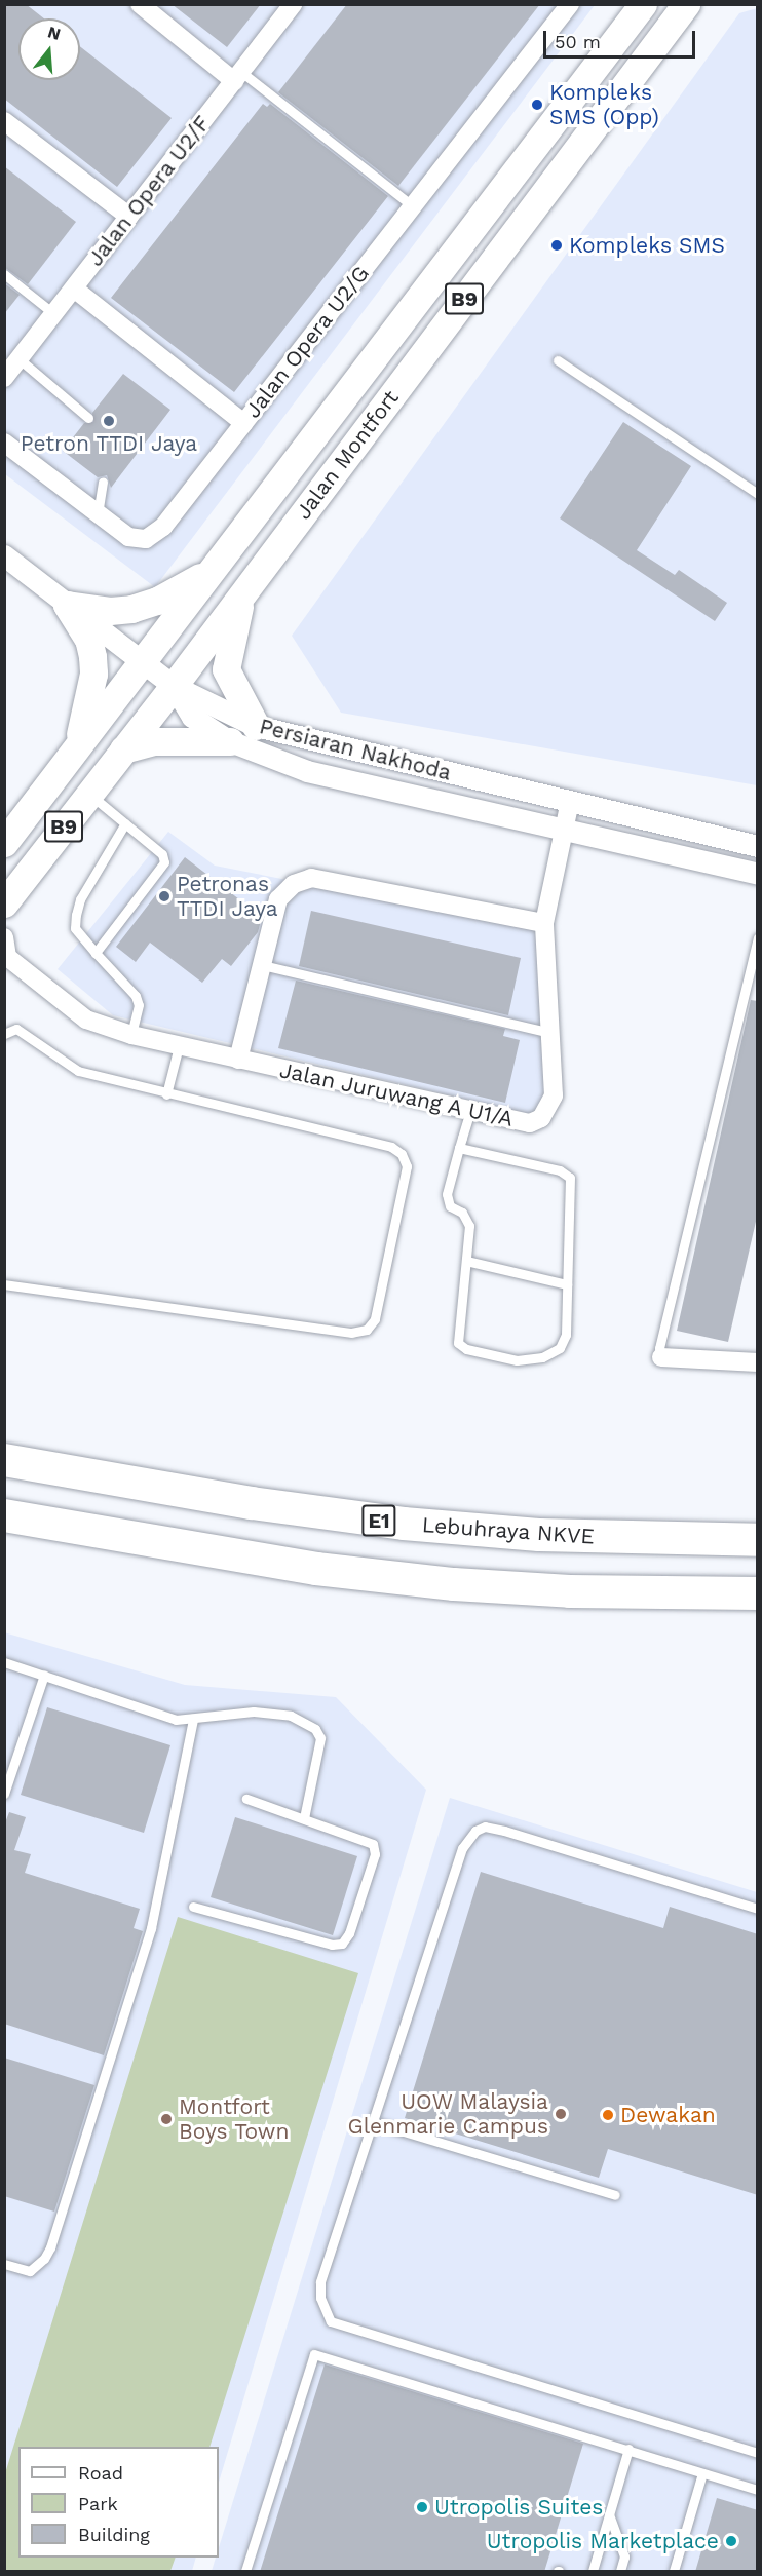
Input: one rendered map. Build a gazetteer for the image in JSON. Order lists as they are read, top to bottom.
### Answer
{
  "streets": {
    "highway": ["E1", "Lebuhraya NKVE"],
    "main road": ["B9", "Jalan Montfort"],
    "street": [
      "Jalan Opera U2/F",
      "Jalan Opera U2/G",
      "Persiaran Nakhoda",
      "Jalan Juruwang A U1/A"
    ]
  },
  "crossings": [
    ["Jalan Montfort", "Persiaran Nakhoda"],
    ["Persiaran Nakhoda", "Jalan Juruwang A U1/A"]
  ],
  "places": [
    "Kompleks SMS (Opp)",
    "Kompleks SMS",
    "Petron TTDI Jaya",
    "Petronas TTDI Jaya",
    "UOW Malaysia Glenmarie Campus",
    "Dewakan",
    "Montfort Boys Town",
    "Utropolis Suites",
    "Utropolis Marketplace"
  ],
  "legend": ["Road", "Park", "Building"],
  "scale_bar": "50 m",
  "north": "top"
}
